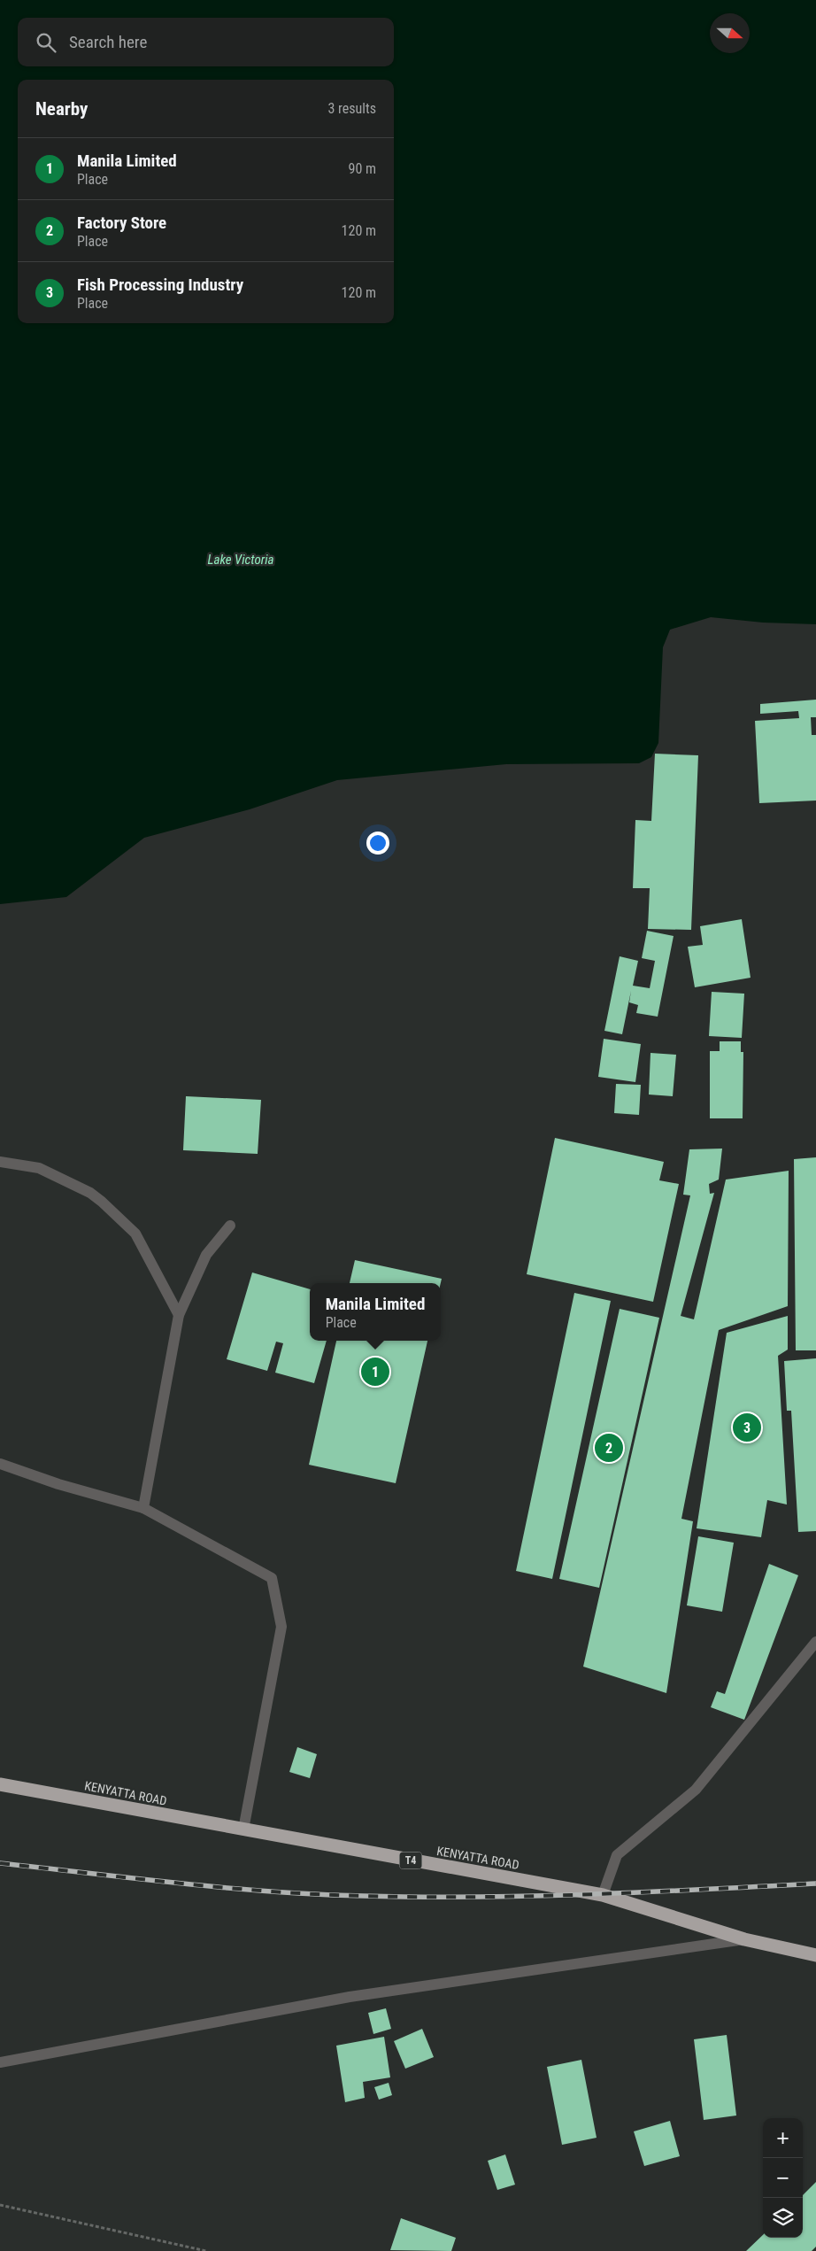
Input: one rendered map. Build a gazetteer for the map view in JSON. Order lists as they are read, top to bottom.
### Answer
{
  "streets": {
    "highway": ["KENYATTA ROAD", "T4"]
  },
  "water": ["Lake Victoria"],
  "north": "right",
  "page": {
    "search": "Search here",
    "heading": ["Nearby", "3 results"],
    "list": [
      {
        "mark": "1",
        "name": "Manila Limited",
        "note": "Place",
        "value": "90 m"
      },
      {
        "mark": "2",
        "name": "Factory Store",
        "note": "Place",
        "value": "120 m"
      },
      {
        "mark": "3",
        "name": "Fish Processing Industry",
        "note": "Place",
        "value": "120 m"
      }
    ],
    "popup": ["Manila Limited", "Place"],
    "pins": ["1", "3", "2"],
    "map_buttons": ["+", "−"]
  }
}
